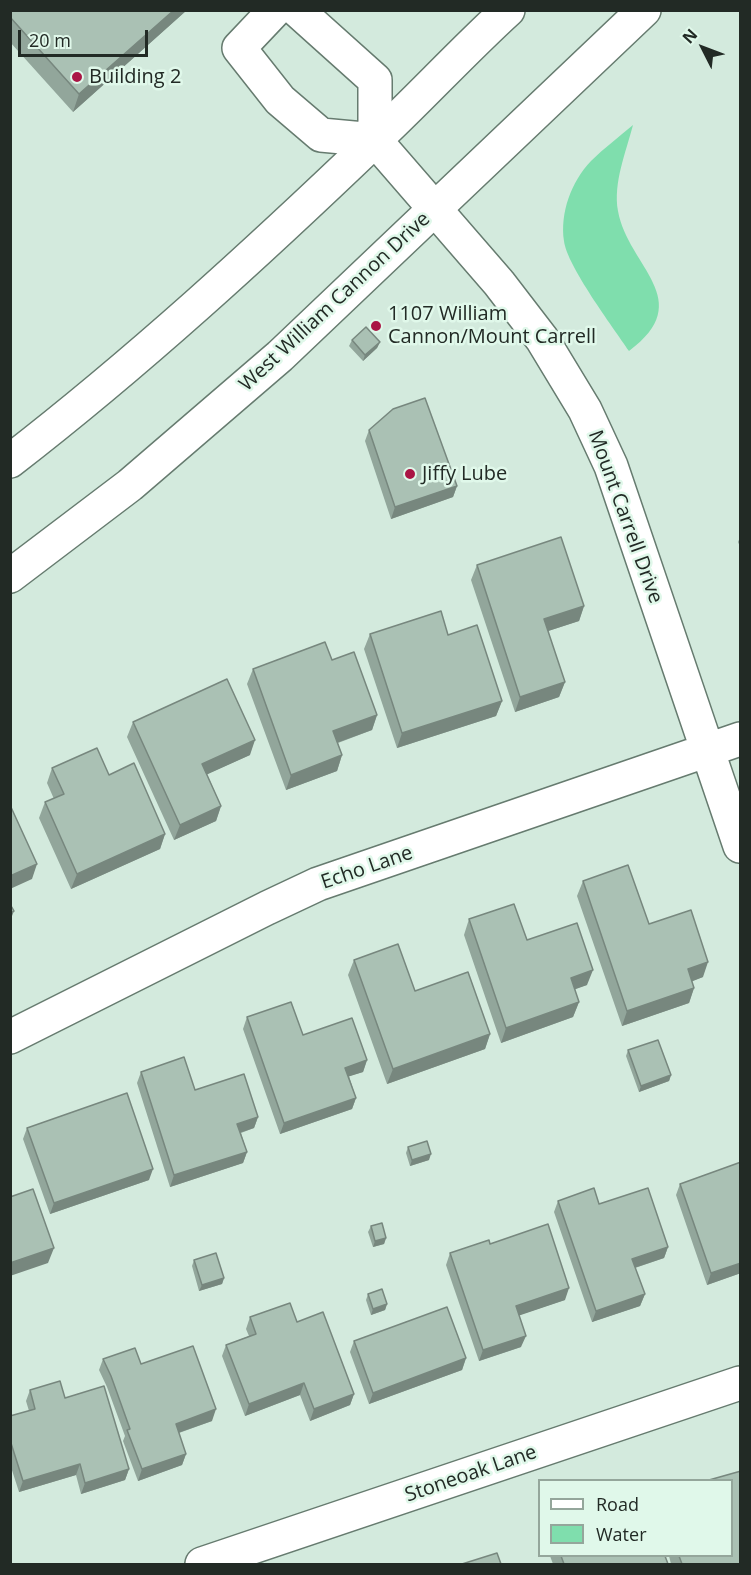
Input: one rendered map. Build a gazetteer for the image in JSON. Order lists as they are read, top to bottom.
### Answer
{
  "streets": {
    "street": [
      "West William Cannon Drive",
      "Mount Carrell Drive",
      "Echo Lane",
      "Stoneoak Lane"
    ]
  },
  "crossings": [
    ["West William Cannon Drive", "Mount Carrell Drive"],
    ["Mount Carrell Drive", "Echo Lane"]
  ],
  "places": ["Building 2", "1107 William Cannon/Mount Carrell", "Jiffy Lube"],
  "legend": ["Road", "Water"],
  "scale_bar": "20 m",
  "north": "top left"
}
